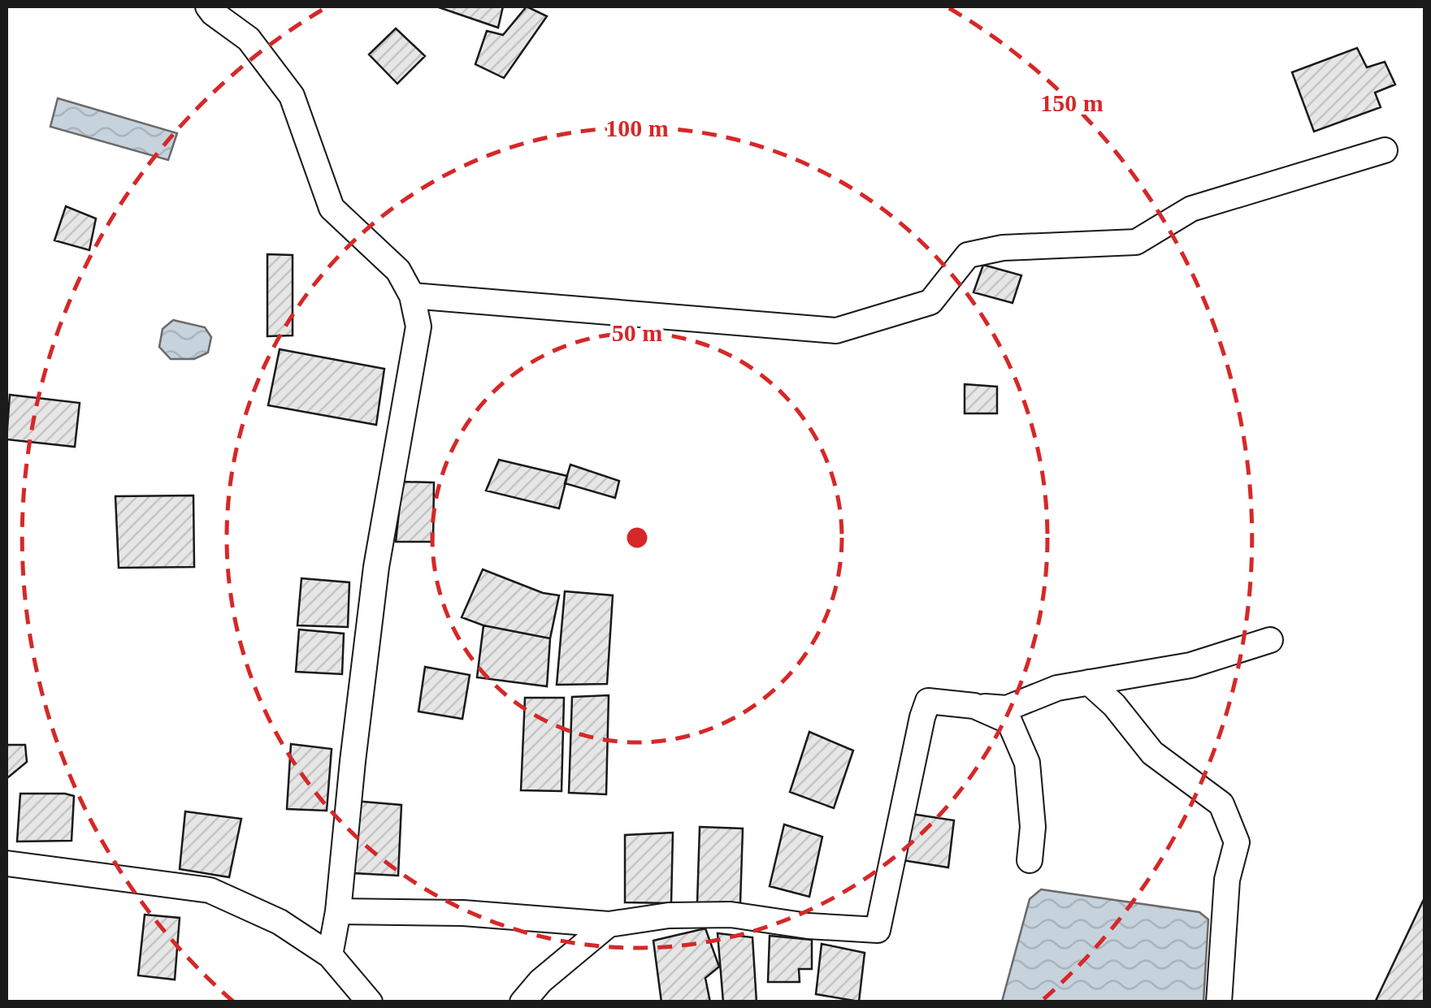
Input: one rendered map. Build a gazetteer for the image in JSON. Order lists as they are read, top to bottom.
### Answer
{
  "rings": ["150 m", "100 m", "50 m"]
}
